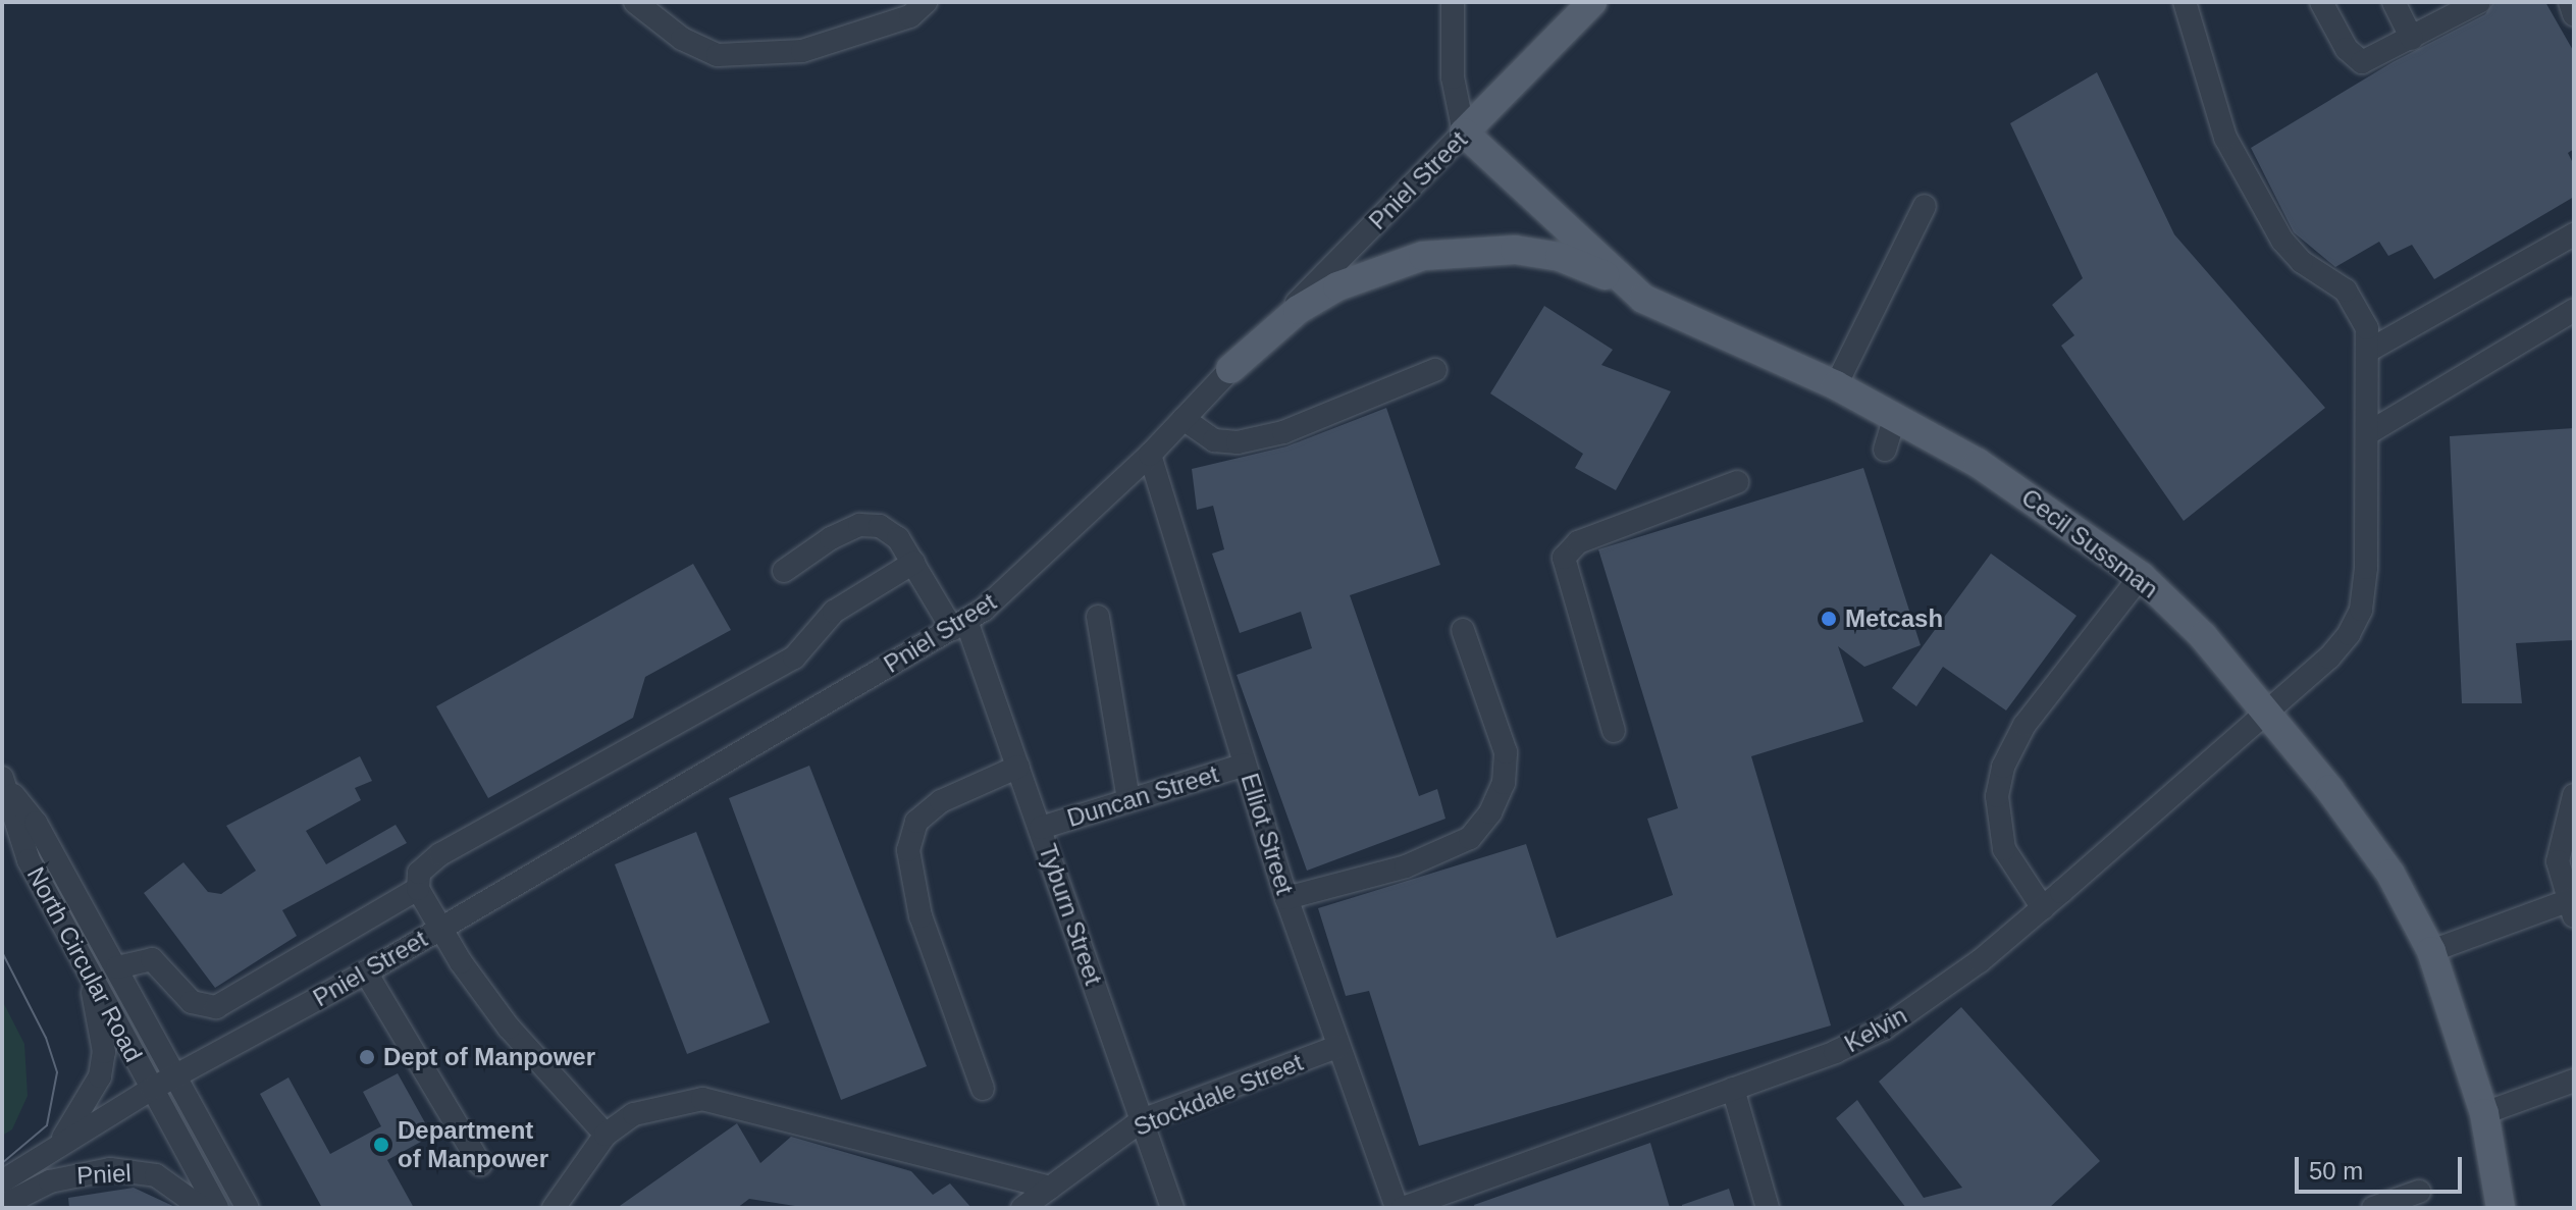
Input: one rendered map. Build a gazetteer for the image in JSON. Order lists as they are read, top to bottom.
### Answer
{
  "streets": {
    "main road": ["Pniel Street", "Cecil Sussman"],
    "street": [
      "Duncan Street",
      "Elliot Street",
      "Tyburn Street",
      "North Circular Road",
      "Kelvin",
      "Stockdale Street",
      "Pniel"
    ]
  },
  "crossings": [
    ["Pniel Street", "Cecil Sussman"],
    ["Pniel Street", "Elliot Street"],
    ["Pniel Street", "Tyburn Street"],
    ["Pniel Street", "North Circular Road"],
    ["Pniel Street", "Pniel"],
    ["Cecil Sussman", "Kelvin"],
    ["Duncan Street", "Elliot Street"],
    ["Duncan Street", "Tyburn Street"],
    ["Elliot Street", "Kelvin"],
    ["Elliot Street", "Stockdale Street"],
    ["Tyburn Street", "Stockdale Street"],
    ["North Circular Road", "Pniel"]
  ],
  "places": ["Metcash", "Dept of Manpower", "Department of Manpower"],
  "scale_bar": "50 m"
}
